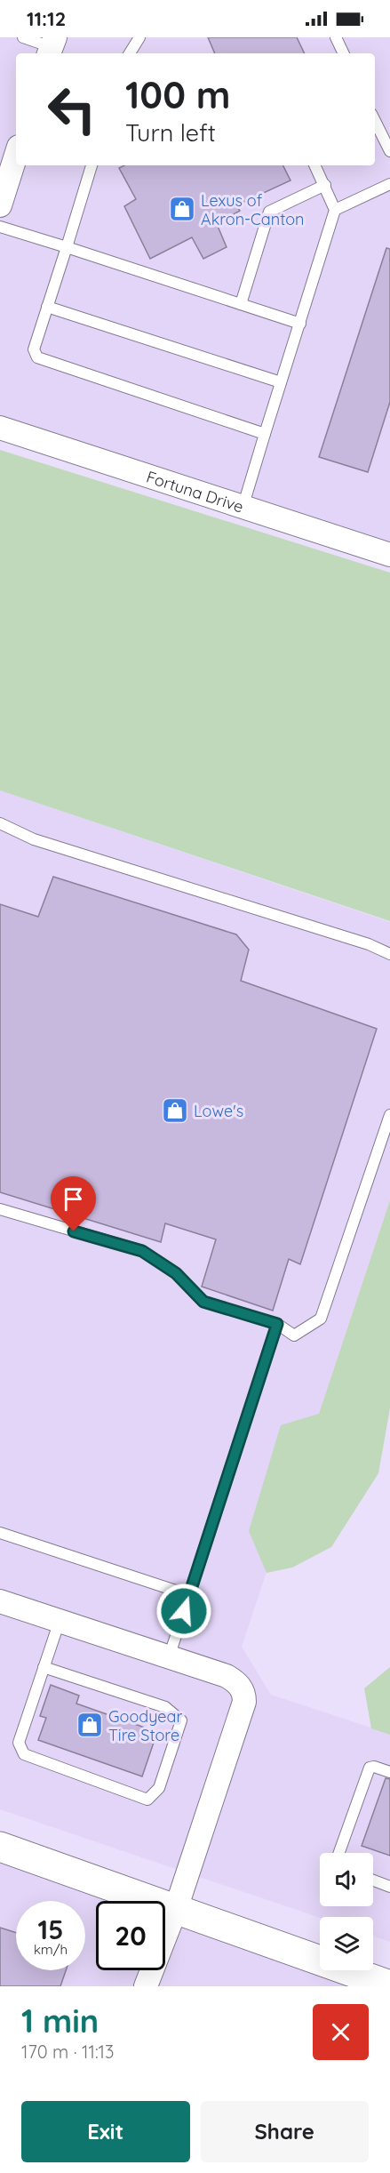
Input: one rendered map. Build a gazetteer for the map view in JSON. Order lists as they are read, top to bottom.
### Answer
{
  "streets": {
    "street": ["Fortuna Drive"]
  },
  "places": {
    "shop": ["Lexus of Akron-Canton", "Lowe's", "Goodyear Tire Store"]
  },
  "page": {
    "status": "11:12",
    "turn": ["100 m", "Turn left"],
    "speed": "15 km/h",
    "limit": "20",
    "heading": ["1 min", "170 m · 11:13"],
    "buttons": ["Exit", "Share"]
  }
}
